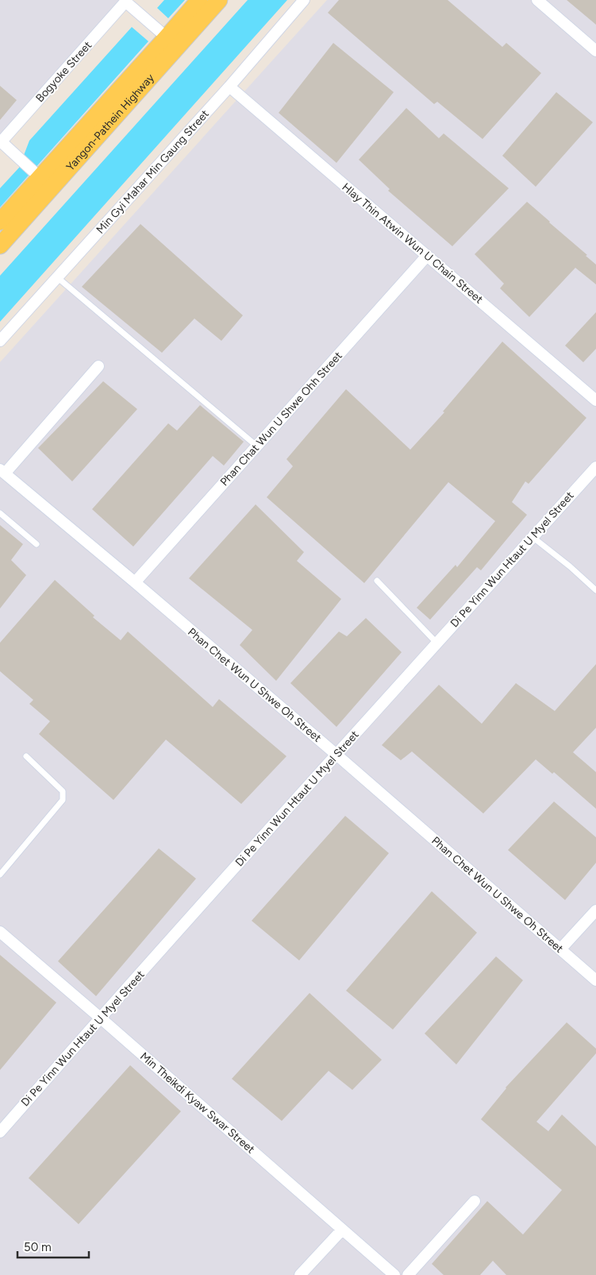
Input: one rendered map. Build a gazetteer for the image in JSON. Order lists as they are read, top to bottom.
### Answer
{
  "streets": {
    "main road": ["Yangon-Pathein Highway"],
    "street": [
      "Bogyoke Street",
      "Min Gyi Mahar Min Gaung Street",
      "Hlay Thin Atwin Wun U Chain Street",
      "Phan Chat Wun U Shwe Ohh Street",
      "Di Pe Yinn Wun Htaut U Myel Street",
      "Phan Chet Wun U Shwe Oh Street",
      "Min Theikdi Kyaw Swar Street"
    ]
  },
  "crossings": [
    ["Min Gyi Mahar Min Gaung Street", "Hlay Thin Atwin Wun U Chain Street"],
    ["Hlay Thin Atwin Wun U Chain Street", "Phan Chat Wun U Shwe Ohh Street"],
    ["Phan Chat Wun U Shwe Ohh Street", "Phan Chet Wun U Shwe Oh Street"],
    ["Di Pe Yinn Wun Htaut U Myel Street", "Phan Chet Wun U Shwe Oh Street"],
    ["Di Pe Yinn Wun Htaut U Myel Street", "Min Theikdi Kyaw Swar Street"]
  ],
  "scale_bar": "50 m"
}
